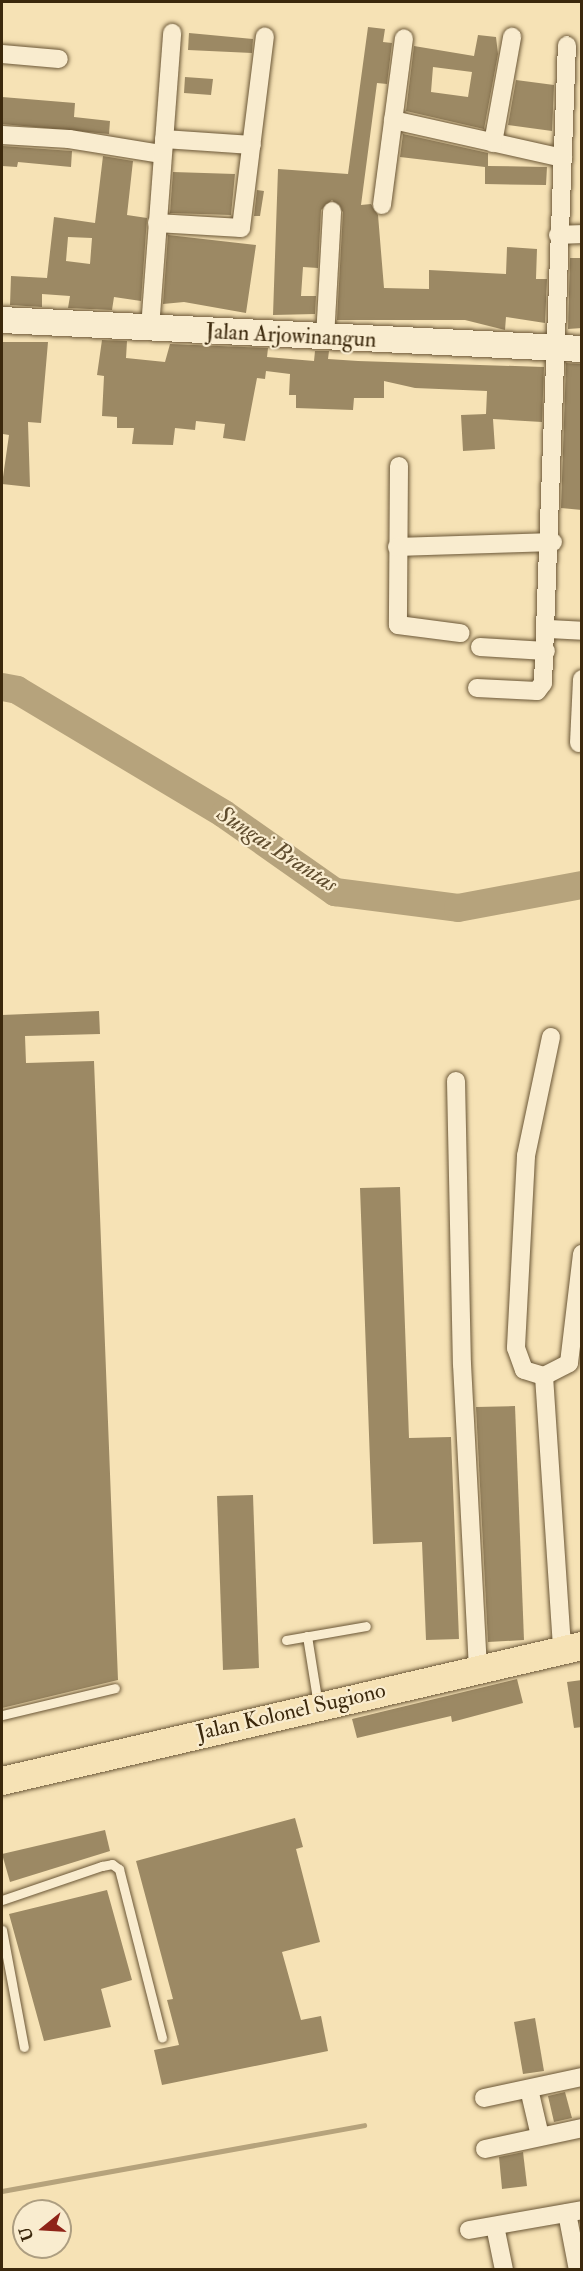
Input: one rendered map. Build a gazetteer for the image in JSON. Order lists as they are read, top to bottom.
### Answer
{
  "streets": {
    "main road": ["Jalan Arjowinangun", "Jalan Kolonel Sugiono"]
  },
  "water": ["Sungai Brantas"],
  "north": "left"
}
